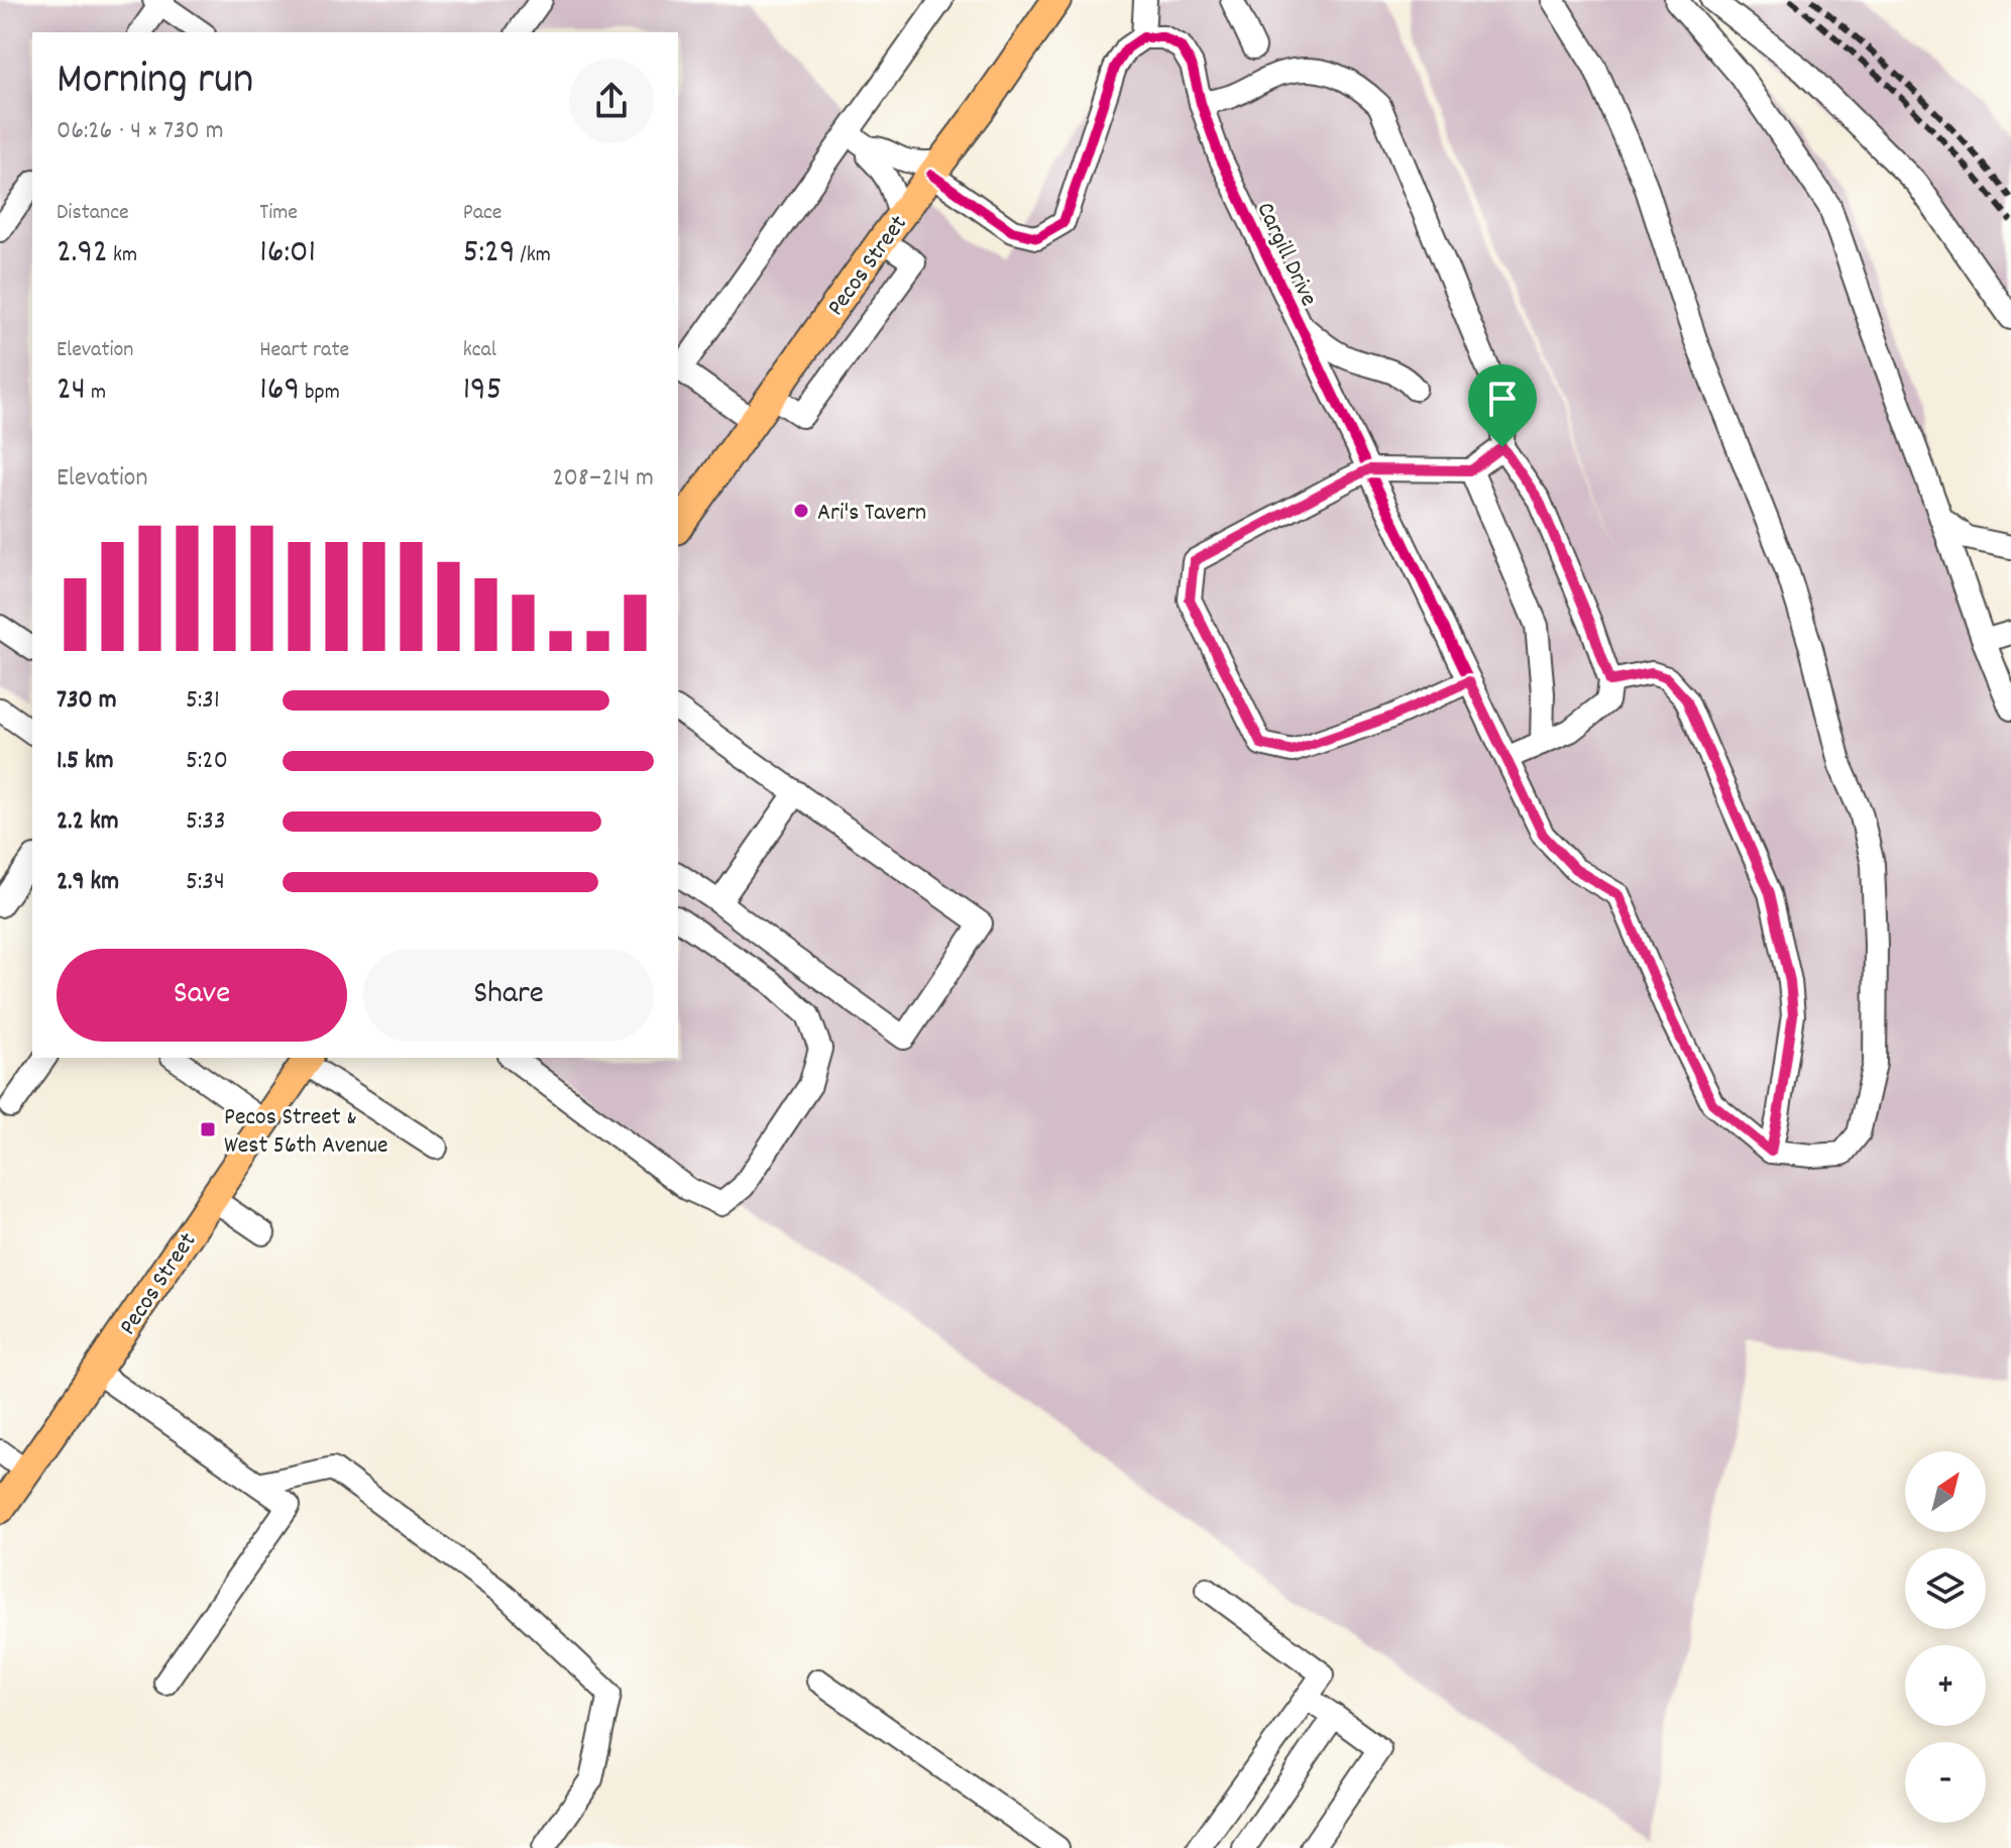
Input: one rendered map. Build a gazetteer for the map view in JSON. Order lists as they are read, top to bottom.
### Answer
{
  "streets": {
    "main road": ["Pecos Street"],
    "street": ["Cargill Drive"]
  },
  "places": {
    "other": ["Ari's Tavern"],
    "transit": ["Pecos Street & West 56th Avenue"]
  },
  "north": "top right",
  "page": {
    "heading": ["Morning run", "06:26 · 4 × 730 m"],
    "stats": [
      ["Distance", "2.92 km"],
      ["Time", "16:01"],
      ["Pace", "5:29 /km"],
      ["Elevation", "24 m"],
      ["Heart rate", "169 bpm"],
      ["kcal", "195"]
    ],
    "chart": ["Elevation", "208–214 m"],
    "list": [
      {
        "name": "730 m",
        "note": "5:31"
      },
      {
        "name": "1.5 km",
        "note": "5:20"
      },
      {
        "name": "2.2 km",
        "note": "5:33"
      },
      {
        "name": "2.9 km",
        "note": "5:34"
      }
    ],
    "buttons": ["Save", "Share"],
    "map_buttons": ["+", "−"]
  }
}
